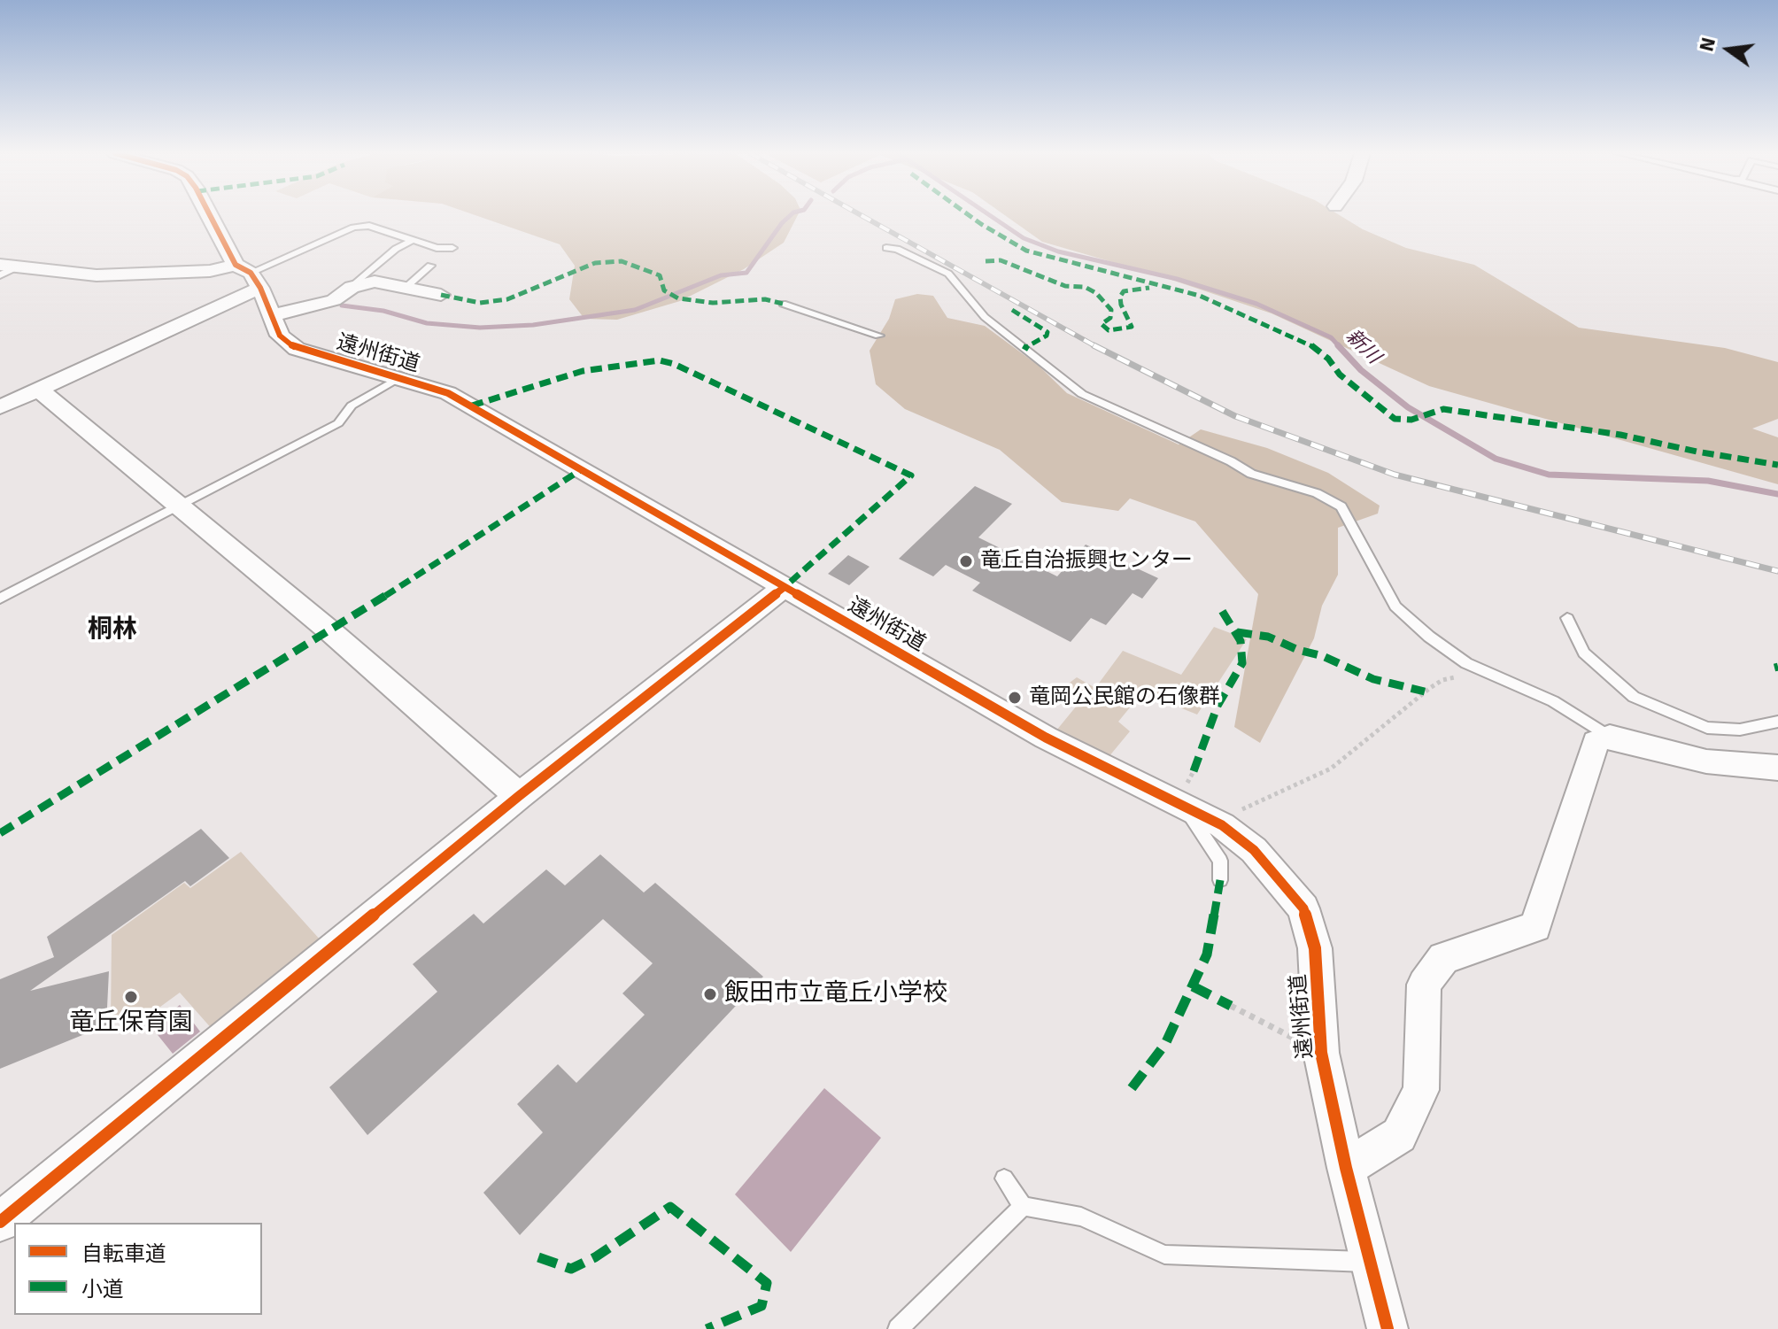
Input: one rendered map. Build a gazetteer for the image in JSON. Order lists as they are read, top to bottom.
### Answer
{
  "streets": {
    "street": ["遠州街道"]
  },
  "districts": ["桐林"],
  "water": ["新川"],
  "places": [
    "竜丘自治振興センター",
    "竜岡公民館の石像群",
    "飯田市立竜丘小学校",
    "竜丘保育園"
  ],
  "legend": ["自転車道", "小道"],
  "north": "left"
}
